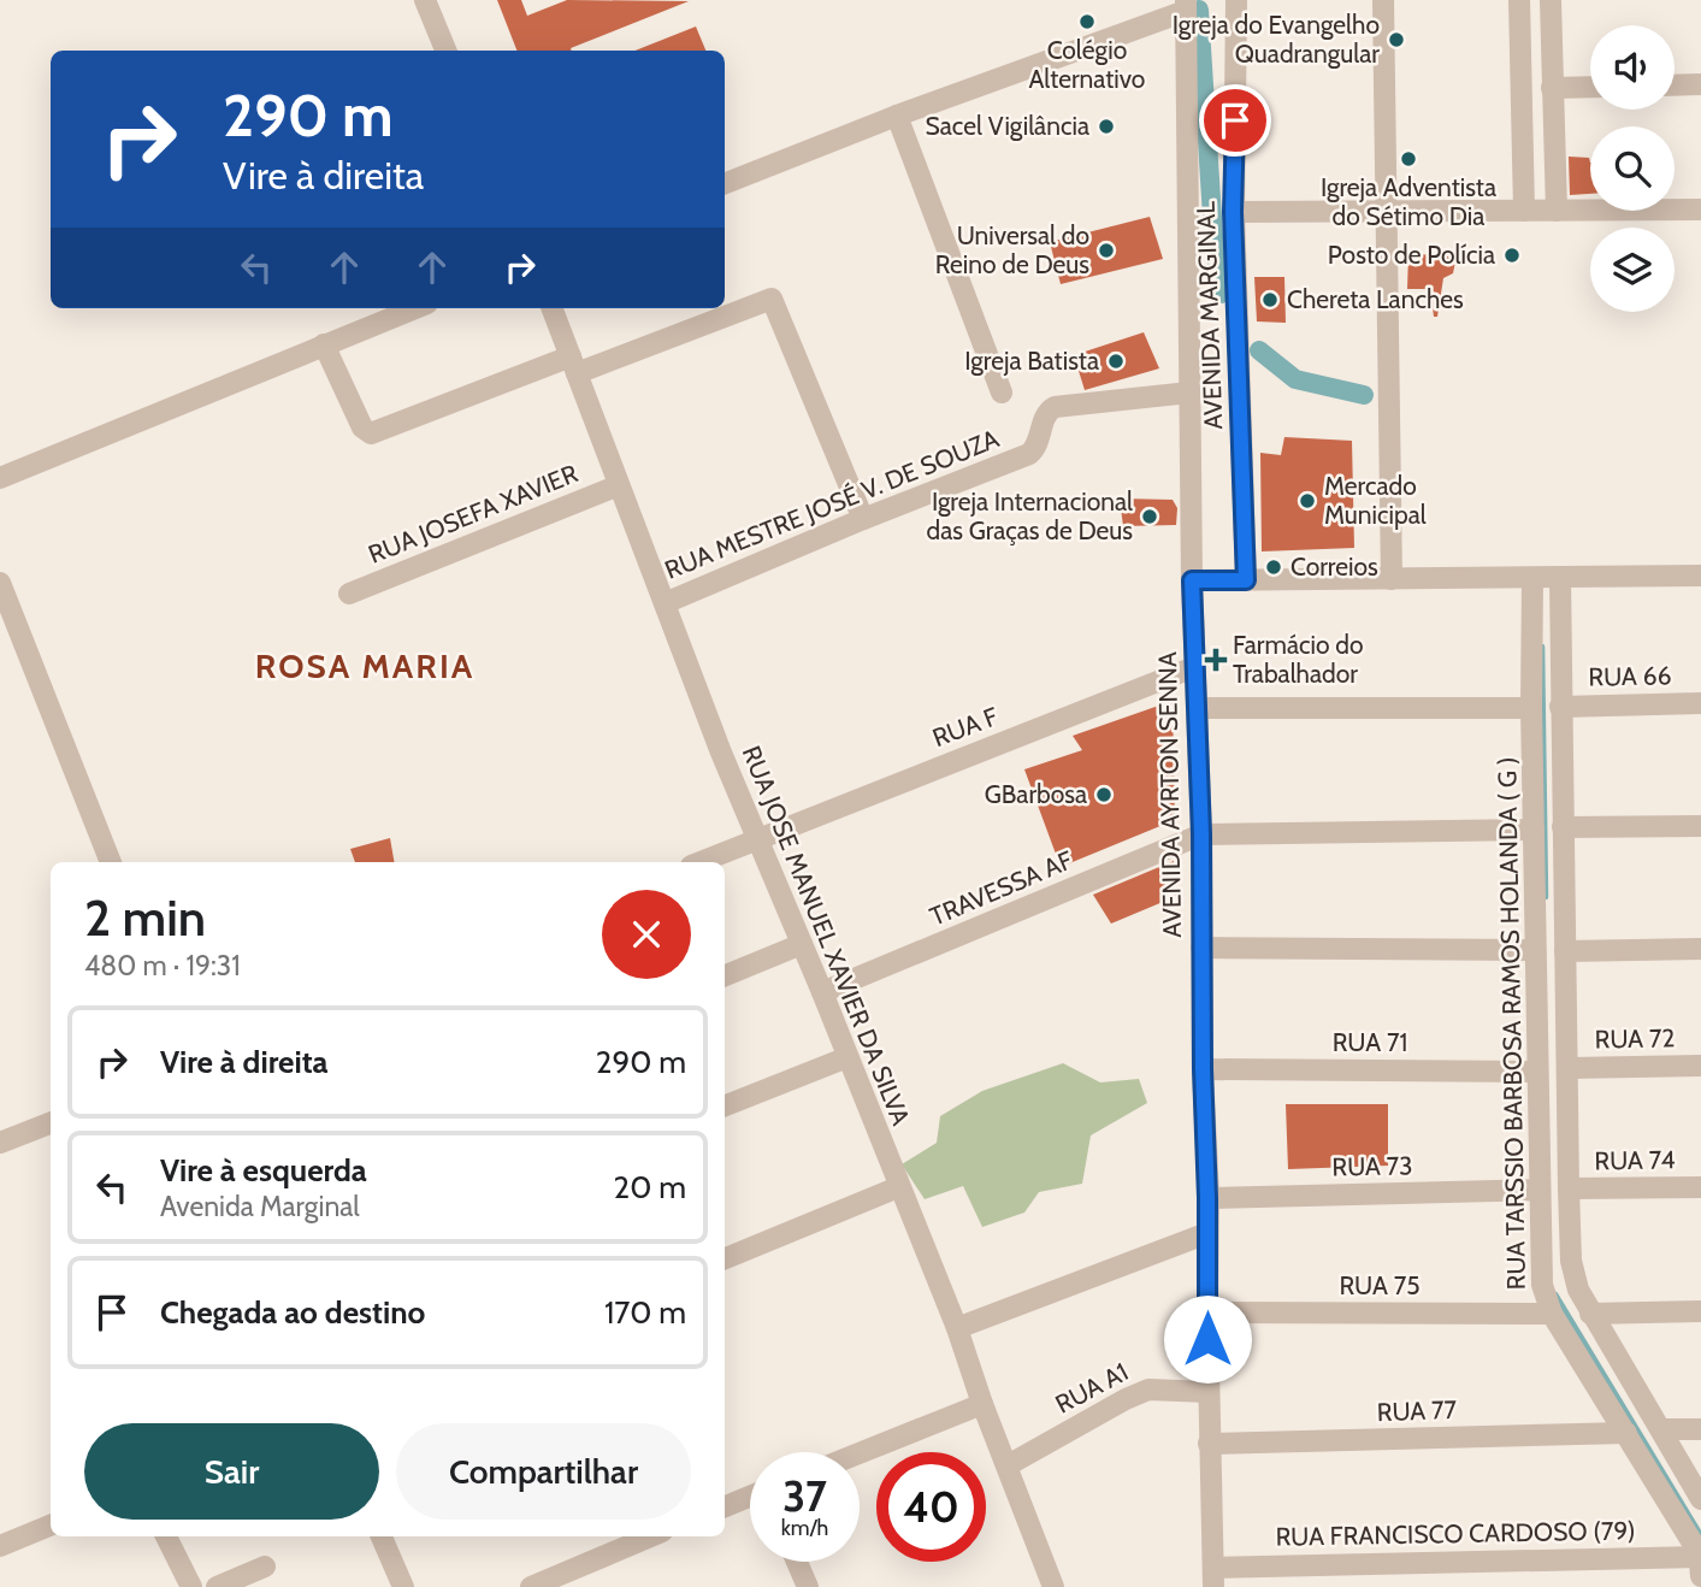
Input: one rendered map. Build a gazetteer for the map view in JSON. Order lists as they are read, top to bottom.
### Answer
{
  "streets": {
    "street": [
      "AVENIDA MARGINAL",
      "RUA MESTRE JOSÉ V. DE SOUZA",
      "RUA JOSEFA XAVIER",
      "RUA 66",
      "RUA F",
      "AVENIDA AYRTON SENNA",
      "TRAVESSA AF",
      "RUA JOSE MANUEL XAVIER DA SILVA",
      "RUA TARSSIO BARBOSA RAMOS HOLANDA ( G )",
      "RUA 72",
      "RUA 71",
      "RUA 74",
      "RUA 73",
      "RUA 75",
      "RUA A1",
      "RUA 77",
      "RUA FRANCISCO CARDOSO (79)"
    ]
  },
  "crossings": [
    ["RUA MESTRE JOSÉ V. DE SOUZA", "AVENIDA AYRTON SENNA"],
    ["RUA MESTRE JOSÉ V. DE SOUZA", "RUA JOSE MANUEL XAVIER DA SILVA"],
    ["RUA JOSEFA XAVIER", "RUA JOSE MANUEL XAVIER DA SILVA"],
    ["RUA F", "AVENIDA AYRTON SENNA"],
    ["RUA F", "RUA JOSE MANUEL XAVIER DA SILVA"],
    ["AVENIDA AYRTON SENNA", "TRAVESSA AF"],
    ["AVENIDA AYRTON SENNA", "RUA 71"],
    ["AVENIDA AYRTON SENNA", "RUA 73"],
    ["AVENIDA AYRTON SENNA", "RUA 75"],
    ["AVENIDA AYRTON SENNA", "RUA A1"],
    ["AVENIDA AYRTON SENNA", "RUA 77"],
    ["AVENIDA AYRTON SENNA", "RUA FRANCISCO CARDOSO (79)"],
    ["TRAVESSA AF", "RUA JOSE MANUEL XAVIER DA SILVA"],
    ["RUA JOSE MANUEL XAVIER DA SILVA", "RUA A1"],
    ["RUA TARSSIO BARBOSA RAMOS HOLANDA ( G )", "RUA 71"],
    ["RUA TARSSIO BARBOSA RAMOS HOLANDA ( G )", "RUA 73"],
    ["RUA TARSSIO BARBOSA RAMOS HOLANDA ( G )", "RUA 75"],
    ["RUA TARSSIO BARBOSA RAMOS HOLANDA ( G )", "RUA 77"],
    ["RUA TARSSIO BARBOSA RAMOS HOLANDA ( G )", "RUA FRANCISCO CARDOSO (79)"]
  ],
  "districts": ["ROSA MARIA"],
  "places": {
    "other": [
      "Colégio Alternativo",
      "Igreja do Evangelho Quadrangular",
      "Sacel Vigilância",
      "Igreja Adventista do Sétimo Dia",
      "Universal do Reino de Deus",
      "Posto de Polícia",
      "Chereta Lanches",
      "Igreja Batista",
      "Mercado Municipal",
      "Igreja Internacional das Graças de Deus",
      "Correios",
      "GBarbosa"
    ],
    "health": ["Farmácio do Trabalhador"]
  },
  "page": {
    "turn": ["290 m", "Vire à direita"],
    "heading": ["2 min", "480 m · 19:31"],
    "list": [
      {
        "name": "Vire à direita",
        "value": "290 m"
      },
      {
        "name": "Vire à esquerda",
        "note": "Avenida Marginal",
        "value": "20 m"
      },
      {
        "name": "Chegada ao destino",
        "value": "170 m"
      }
    ],
    "buttons": ["Sair", "Compartilhar"],
    "speed": "37 km/h",
    "limit": "40"
  }
}
